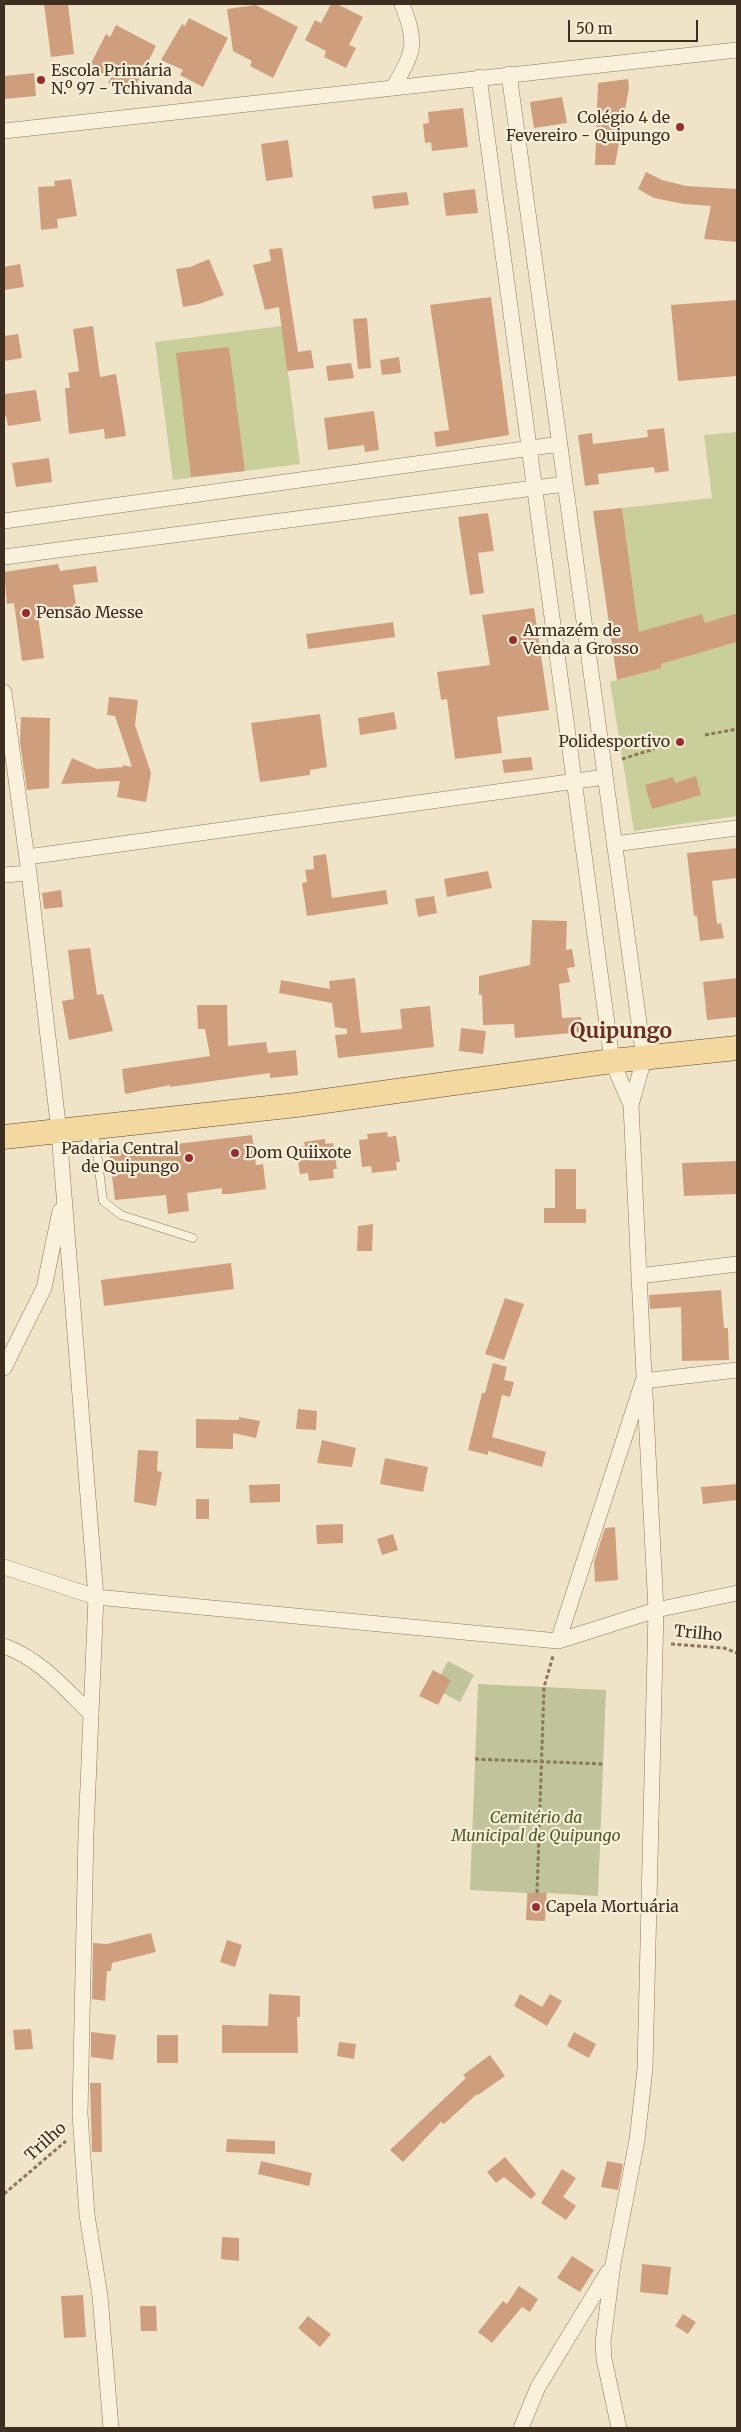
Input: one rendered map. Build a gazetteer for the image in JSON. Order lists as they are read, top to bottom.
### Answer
{
  "streets": {
    "path": ["Trilho"]
  },
  "districts": ["Quipungo"],
  "parks": ["Cemitério da Municipal de Quipungo"],
  "places": [
    "Escola Primária N.º 97 - Tchivanda",
    "Colégio 4 de Fevereiro - Quipungo",
    "Pensão Messe",
    "Armazém de Venda a Grosso",
    "Polidesportivo",
    "Dom Quiixote",
    "Padaria Central de Quipungo",
    "Capela Mortuária"
  ],
  "scale_bar": "50 m"
}
